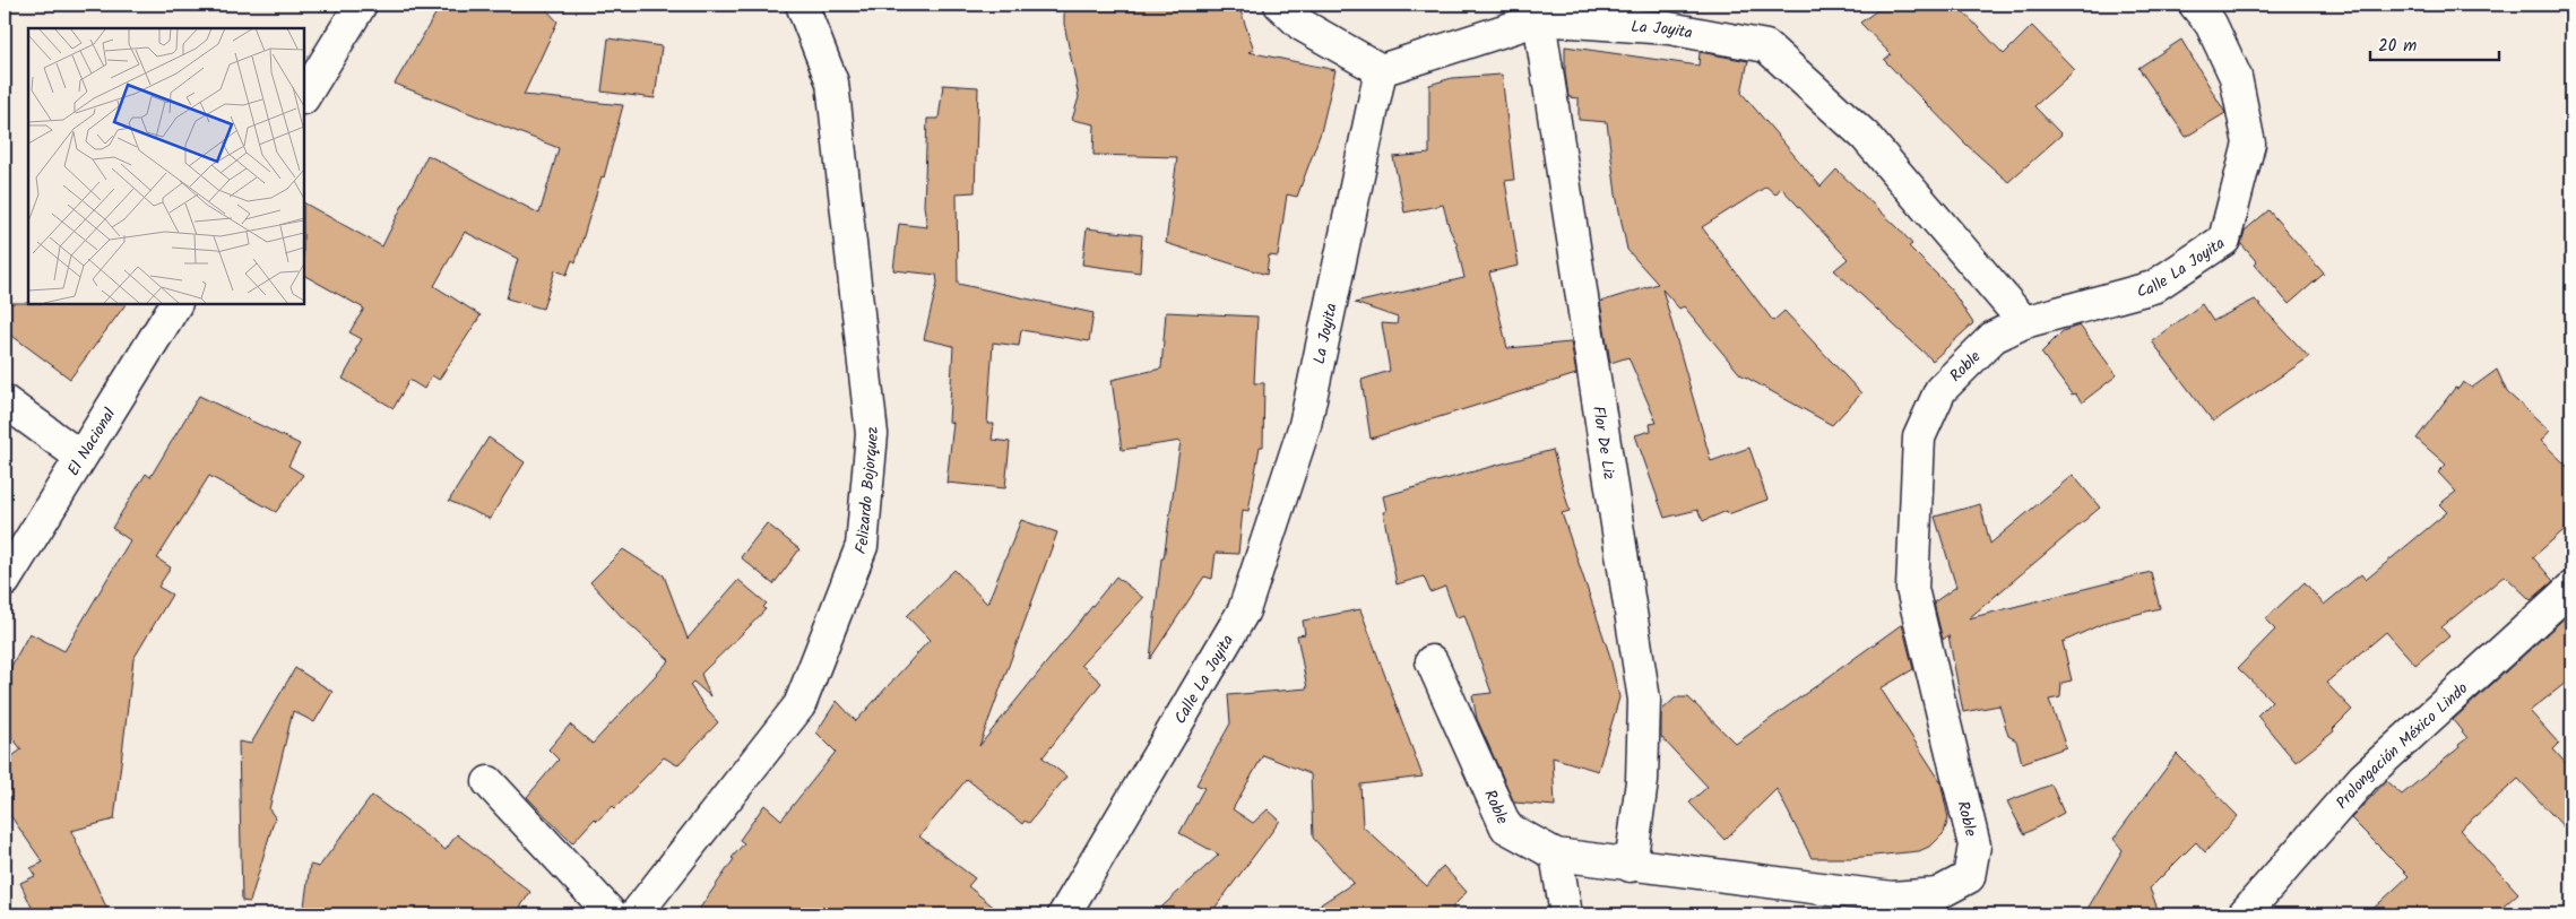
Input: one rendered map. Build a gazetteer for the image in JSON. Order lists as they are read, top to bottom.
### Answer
{
  "streets": {
    "street": [
      "La Joyita",
      "Calle La Joyita",
      "Roble",
      "El Nacional",
      "Flor De Liz",
      "Felizardo Bojorquez",
      "Prolongación México Lindo"
    ]
  },
  "crossings": [
    ["La Joyita", "Calle La Joyita"],
    ["La Joyita", "Roble"],
    ["La Joyita", "Flor De Liz"],
    ["Calle La Joyita", "Roble"],
    ["Roble", "Flor De Liz"]
  ],
  "scale_bar": "20 m"
}
